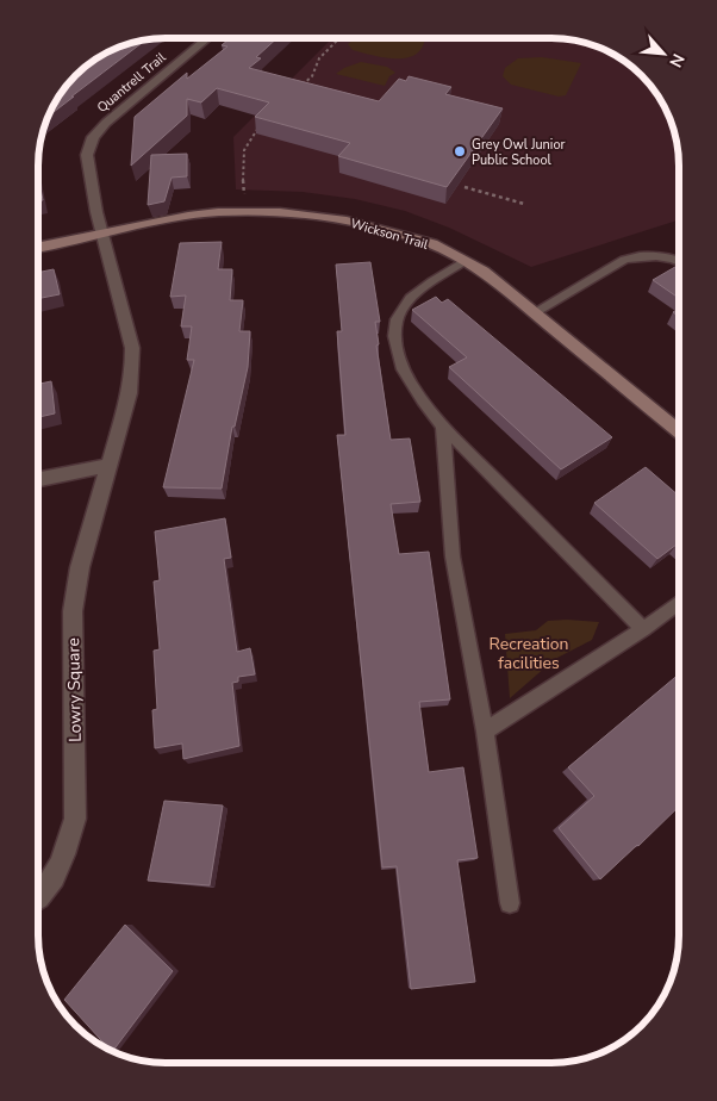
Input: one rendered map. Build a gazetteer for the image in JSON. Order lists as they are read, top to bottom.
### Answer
{
  "streets": {
    "street": ["Quantrell Trail", "Wickson Trail", "Lowry Square"]
  },
  "crossings": [
    ["Quantrell Trail", "Wickson Trail"],
    ["Quantrell Trail", "Lowry Square"],
    ["Wickson Trail", "Lowry Square"]
  ],
  "parks": ["Recreation facilities"],
  "places": ["Grey Owl Junior Public School"],
  "north": "bottom right"
}
